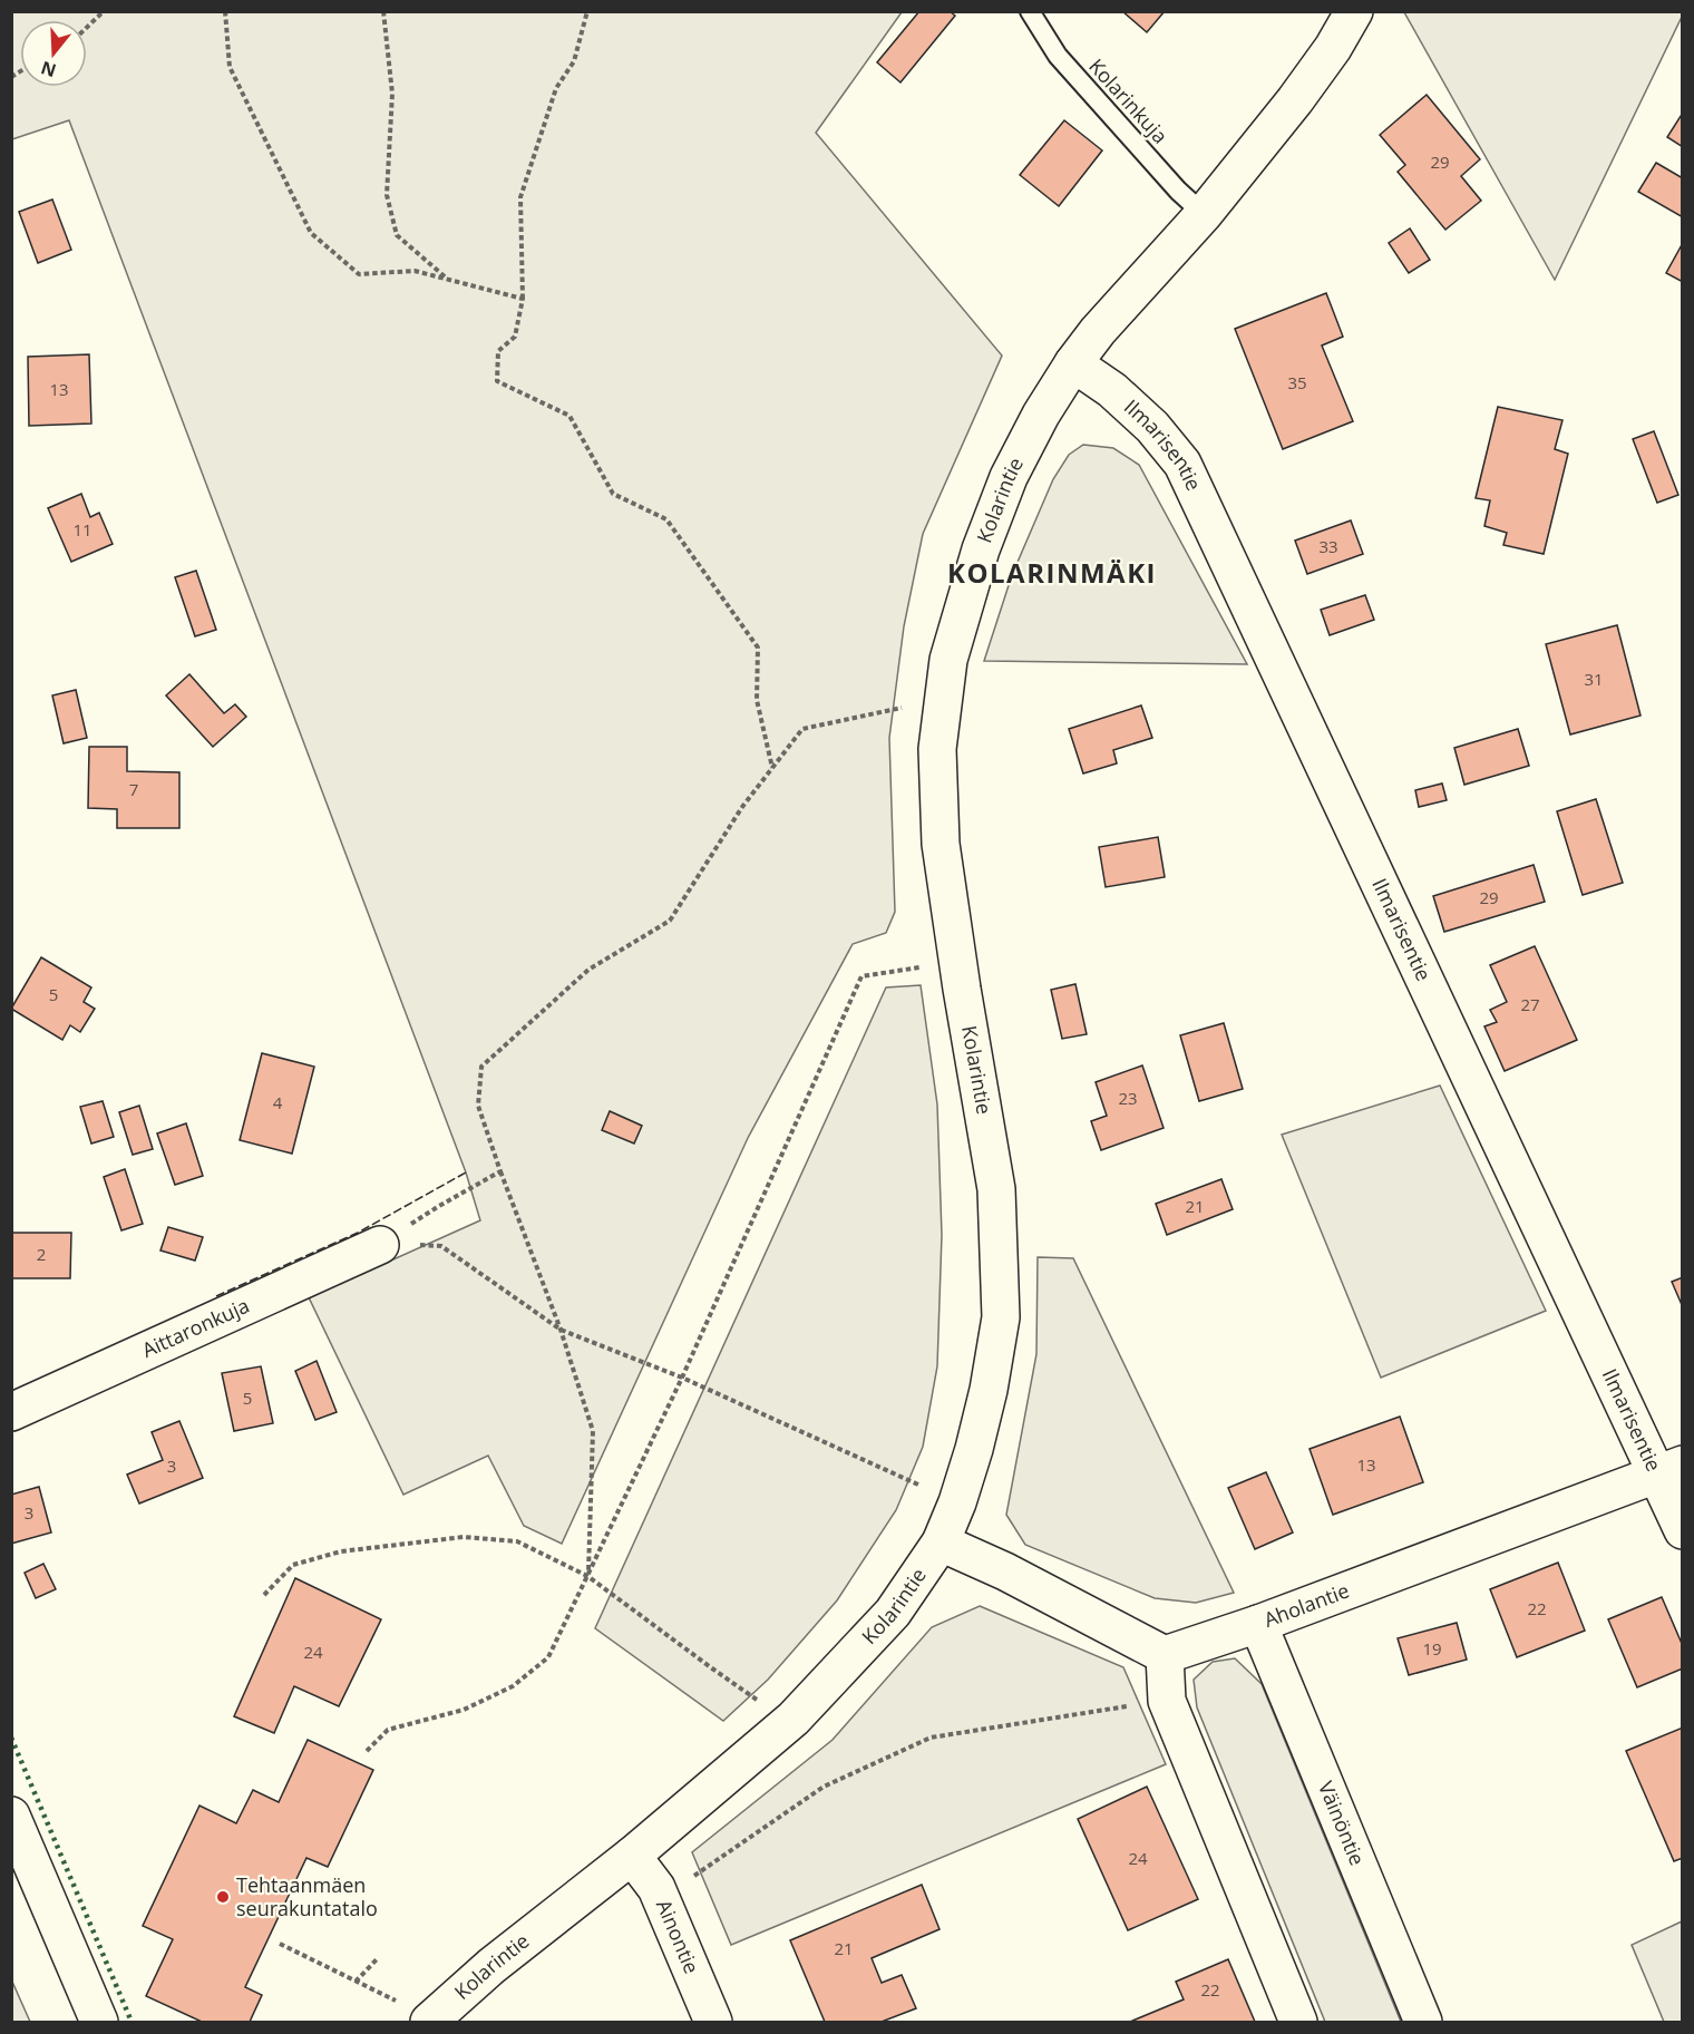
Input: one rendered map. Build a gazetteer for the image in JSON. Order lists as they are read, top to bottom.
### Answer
{
  "streets": {
    "street": [
      "Ilmarisentie",
      "Kolarintie",
      "Aittaronkuja",
      "Aholantie",
      "Väinöntie",
      "Ainontie"
    ],
    "lane": ["Kolarinkuja"]
  },
  "crossings": [
    ["Kolarinkuja", "Kolarintie"],
    ["Ilmarisentie", "Kolarintie"],
    ["Ilmarisentie", "Aholantie"],
    ["Kolarintie", "Ainontie"],
    ["Aholantie", "Väinöntie"]
  ],
  "districts": ["KOLARINMÄKI"],
  "places": ["Tehtaanmäen seurakuntatalo"],
  "house_numbers": [
    "29",
    "35",
    "13",
    "11",
    "33",
    "31",
    "7",
    "29",
    "5",
    "27",
    "23",
    "4",
    "21",
    "2",
    "5",
    "13",
    "3",
    "3",
    "22",
    "19",
    "24",
    "24",
    "21",
    "22"
  ],
  "north": "bottom"
}
